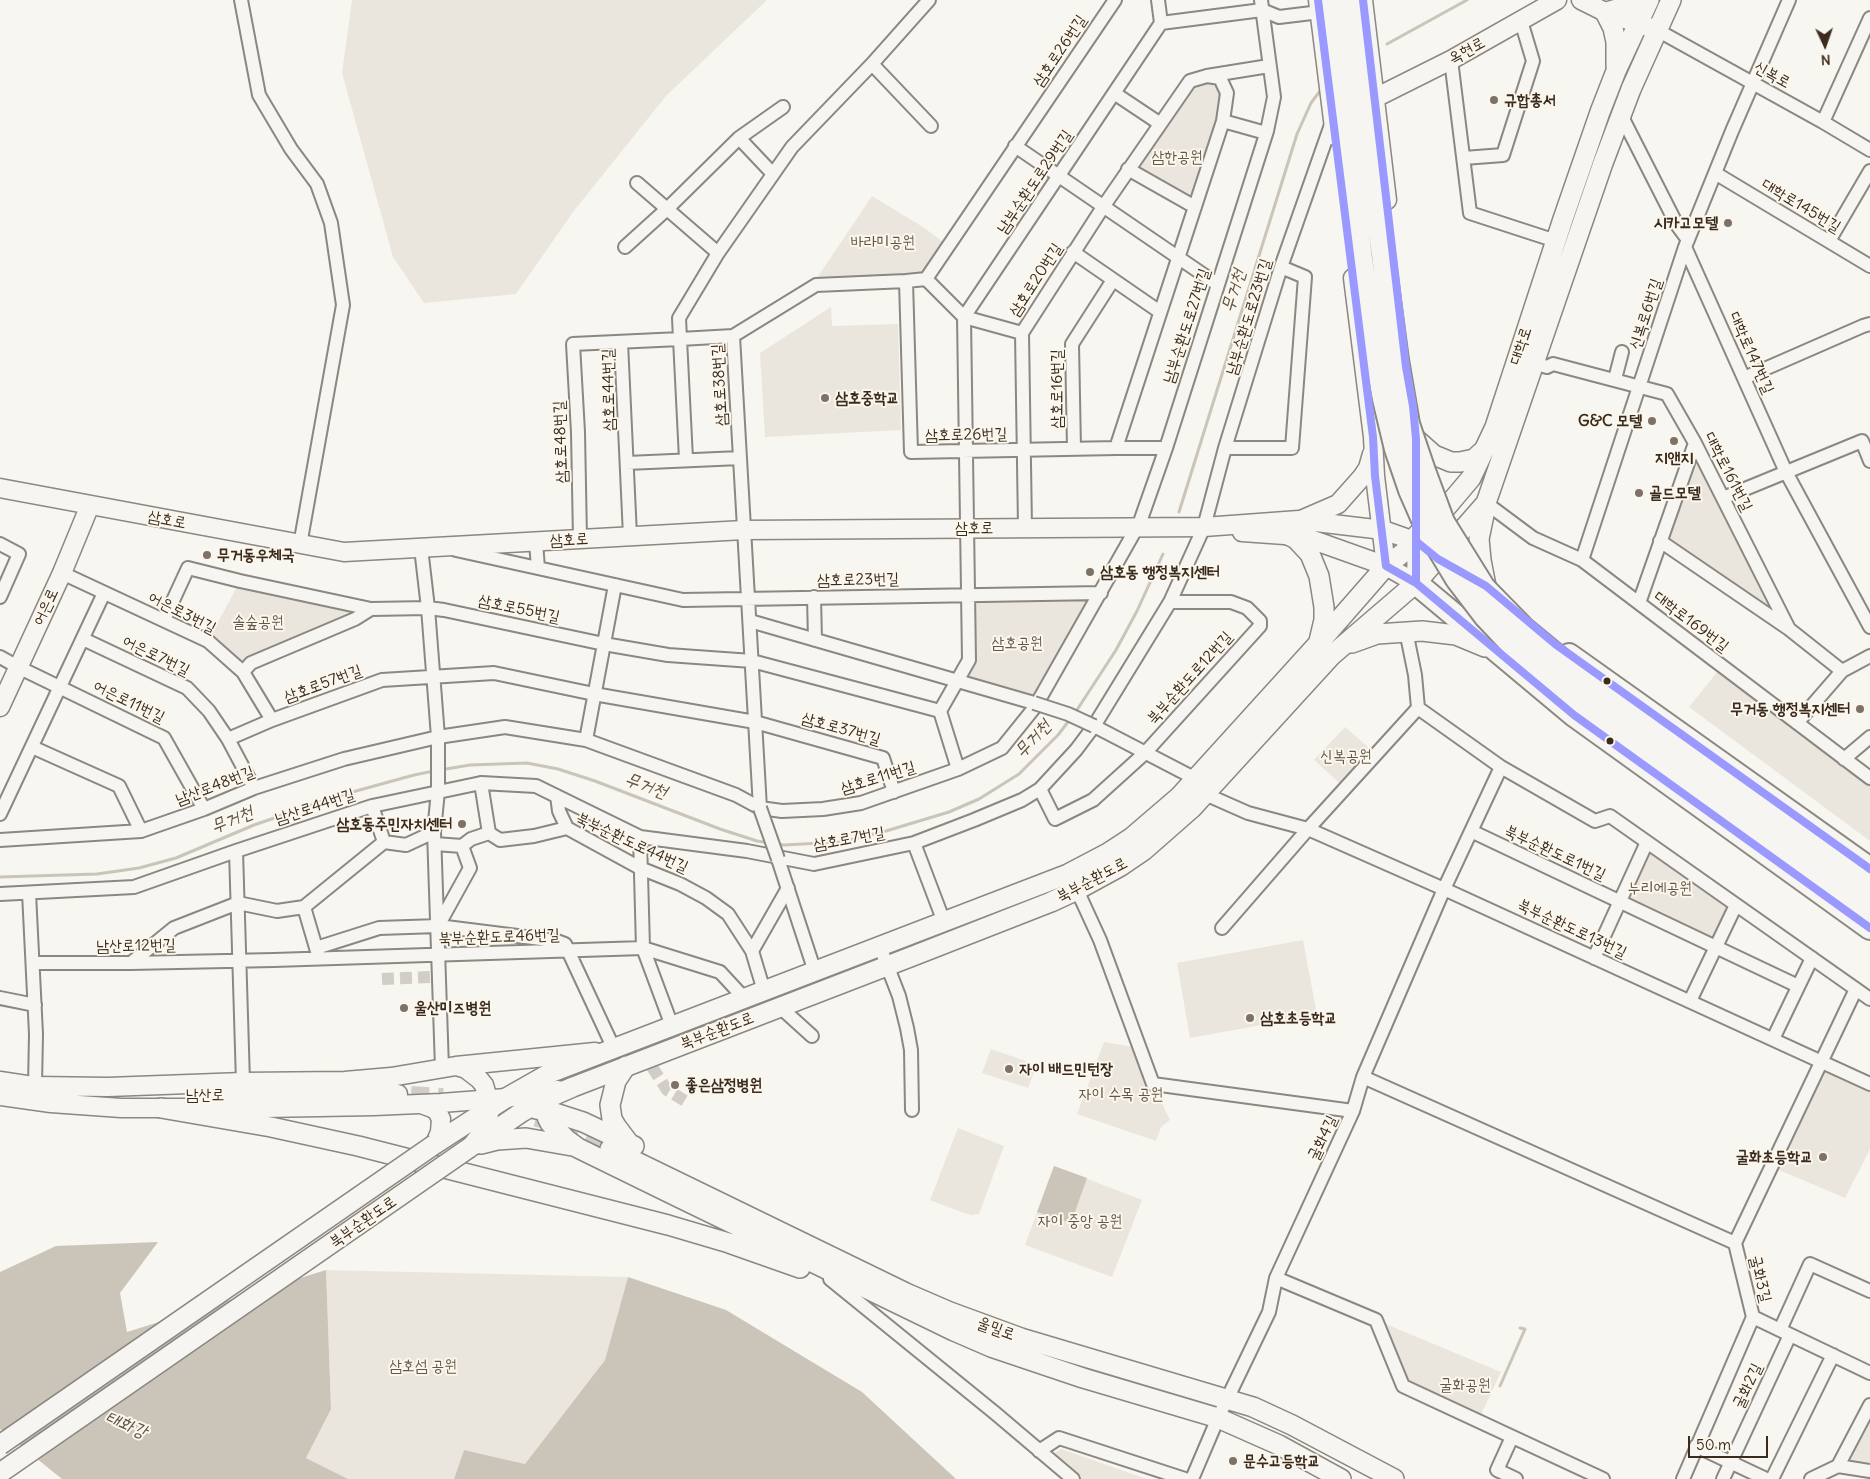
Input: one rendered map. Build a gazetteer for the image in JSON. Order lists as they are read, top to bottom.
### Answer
{
  "streets": {
    "main road": [
      "옥현로",
      "대학로",
      "삼호로",
      "어은로",
      "북부순환도로",
      "남산로",
      "울밀로"
    ],
    "street": [
      "삼호로26번길",
      "신복로",
      "남부순환도로29번길",
      "대학로145번길",
      "삼호로20번길",
      "신복로6번길",
      "남부순환도로23번길",
      "남부순환도로27번길",
      "대학로147번길",
      "삼호로38번길",
      "삼호로16번길",
      "삼호로44번길",
      "삼호로48번길",
      "대학로161번길",
      "삼호로23번길",
      "삼호로55번길",
      "어은로3번길",
      "대학로169번길",
      "어은로7번길",
      "북부순환도로12번길",
      "삼호로57번길",
      "어은로11번길",
      "삼호로37번길",
      "삼호로11번길",
      "남산로48번길",
      "남산로44번길",
      "삼호로7번길",
      "북부순환도로44번길",
      "북부순환도로1번길",
      "북부순환도로13번길",
      "북부순환도로46번길",
      "남산로12번길",
      "굴화4길",
      "굴화3길",
      "굴화2길"
    ]
  },
  "crossings": [
    ["삼호로26번길", "삼호로20번길"],
    ["삼호로26번길", "남부순환도로27번길"],
    ["삼호로26번길", "삼호로38번길"],
    ["삼호로26번길", "삼호로16번길"],
    ["신복로", "신복로6번길"],
    ["신복로", "대학로"],
    ["대학로145번길", "신복로6번길"],
    ["삼호로20번길", "남부순환도로27번길"],
    ["삼호로20번길", "삼호로"],
    ["신복로6번길", "대학로147번길"],
    ["신복로6번길", "대학로161번길"],
    ["신복로6번길", "대학로169번길"],
    ["남부순환도로23번길", "삼호로"],
    ["남부순환도로23번길", "삼호로7번길"],
    ["남부순환도로27번길", "삼호로"],
    ["남부순환도로27번길", "삼호로11번길"],
    ["대학로", "대학로147번길"],
    ["대학로", "대학로161번길"],
    ["대학로", "대학로169번길"],
    ["대학로", "북부순환도로"],
    ["삼호로38번길", "삼호로44번길"],
    ["삼호로38번길", "삼호로"],
    ["삼호로44번길", "삼호로48번길"],
    ["삼호로44번길", "삼호로"],
    ["삼호로48번길", "삼호로"],
    ["삼호로", "어은로"],
    ["삼호로", "삼호로11번길"],
    ["삼호로", "삼호로7번길"],
    ["어은로", "어은로3번길"],
    ["어은로", "어은로11번길"],
    ["어은로3번길", "삼호로57번길"],
    ["어은로7번길", "삼호로57번길"],
    ["어은로7번길", "남산로48번길"],
    ["북부순환도로12번길", "삼호로7번길"],
    ["어은로11번길", "남산로48번길"],
    ["삼호로37번길", "삼호로11번길"],
    ["삼호로11번길", "남산로48번길"],
    ["남산로44번길", "삼호로7번길"],
    ["북부순환도로44번길", "북부순환도로"],
    ["북부순환도로1번길", "굴화4길"],
    ["북부순환도로", "북부순환도로13번길"],
    ["북부순환도로", "북부순환도로46번길"],
    ["북부순환도로13번길", "굴화4길"],
    ["북부순환도로13번길", "굴화3길"],
    ["북부순환도로46번길", "남산로12번길"],
    ["굴화4길", "울밀로"]
  ],
  "water": ["무거천", "태화강"],
  "parks": [
    "삼한공원",
    "바라미공원",
    "솔숲공원",
    "삼호공원",
    "신복공원",
    "누리에공원",
    "자이 수목 공원",
    "자이 중앙 공원",
    "삼호섬 공원",
    "굴화공원"
  ],
  "places": [
    "규합총서",
    "시카고모텔",
    "삼호중학교",
    "G&C 모텔",
    "지앤지",
    "골드모텔",
    "무거동우체국",
    "삼호동 행정복지센터",
    "무거동 행정복지센터",
    "삼호동주민자치센터",
    "울산미즈병원",
    "삼호초등학교",
    "자이 배드민턴장",
    "좋은삼정병원",
    "굴화초등학교",
    "문수고등학교"
  ],
  "scale_bar": "50 m",
  "north": "bottom"
}
